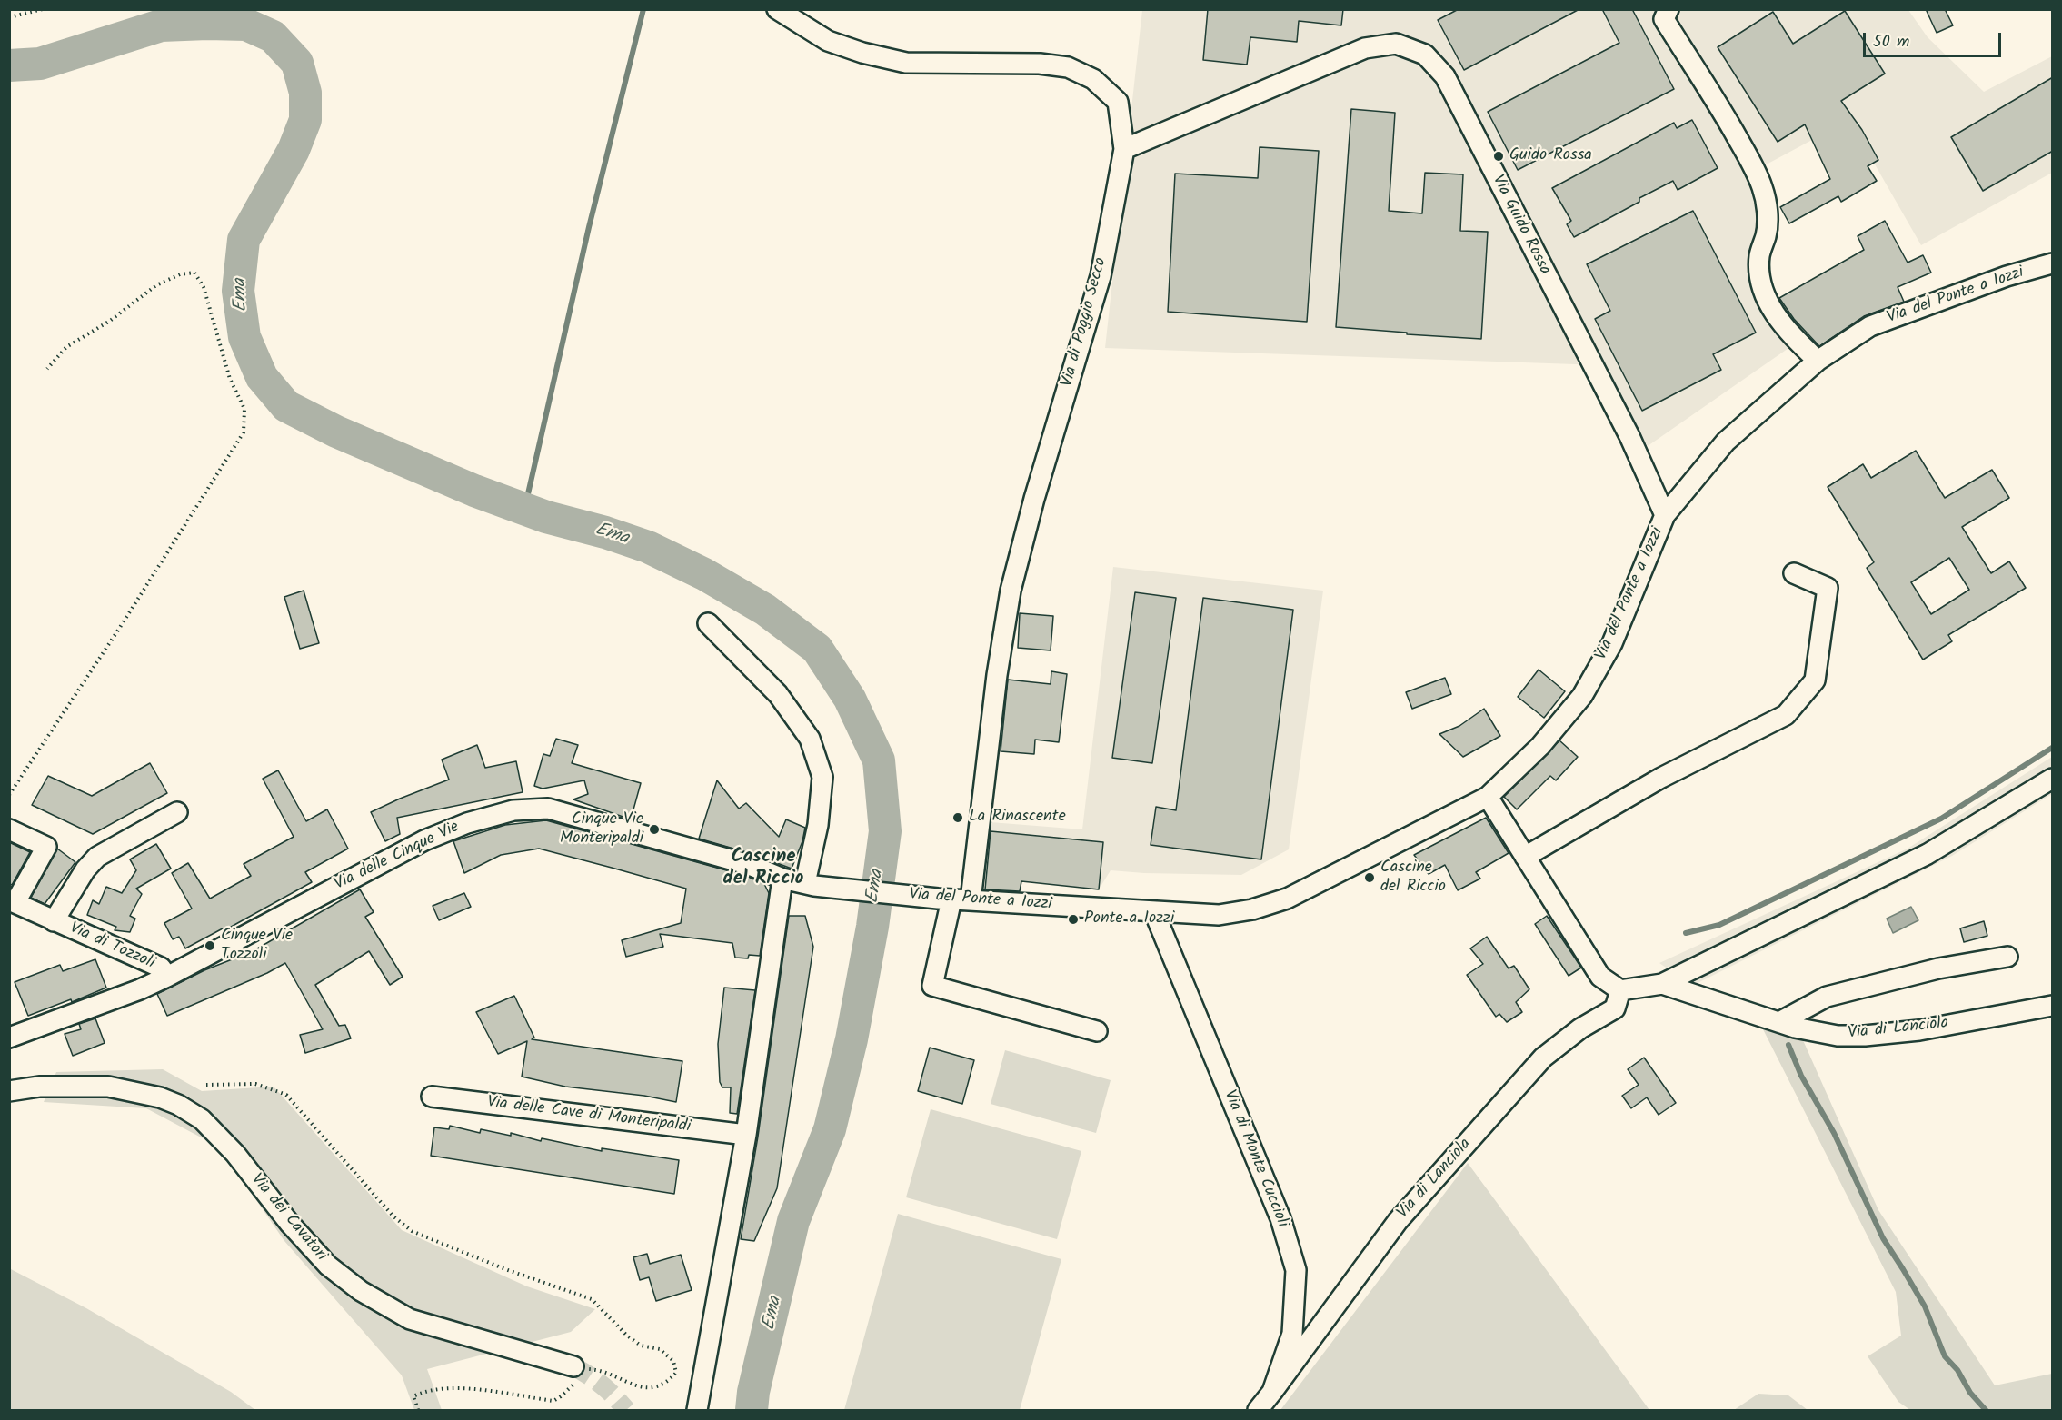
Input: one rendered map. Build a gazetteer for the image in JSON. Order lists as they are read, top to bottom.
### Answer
{
  "streets": {
    "street": [
      "Via Guido Rossa",
      "Via del Ponte a Iozzi",
      "Via di Poggio Secco",
      "Via delle Cinque Vie",
      "Via di Tozzoli",
      "Via di Lanciola",
      "Via delle Cave di Monteripaldi",
      "Via di Monte Cuccioli",
      "Via dei Cavatori"
    ]
  },
  "crossings": [
    ["Via Guido Rossa", "Via del Ponte a Iozzi"],
    ["Via Guido Rossa", "Via di Poggio Secco"],
    ["Via del Ponte a Iozzi", "Via di Poggio Secco"],
    ["Via del Ponte a Iozzi", "Via delle Cinque Vie"],
    ["Via del Ponte a Iozzi", "Via di Monte Cuccioli"],
    ["Via delle Cinque Vie", "Via di Tozzoli"],
    ["Via di Lanciola", "Via di Monte Cuccioli"]
  ],
  "districts": ["Cascine del Riccio"],
  "water": ["Ema"],
  "places": [
    "Guido Rossa",
    "La Rinascente",
    "Cinque Vie Monteripaldi",
    "Cascine del Riccio",
    "Ponte a Iozzi",
    "Cinque Vie Tozzoli"
  ],
  "scale_bar": "50 m"
}
